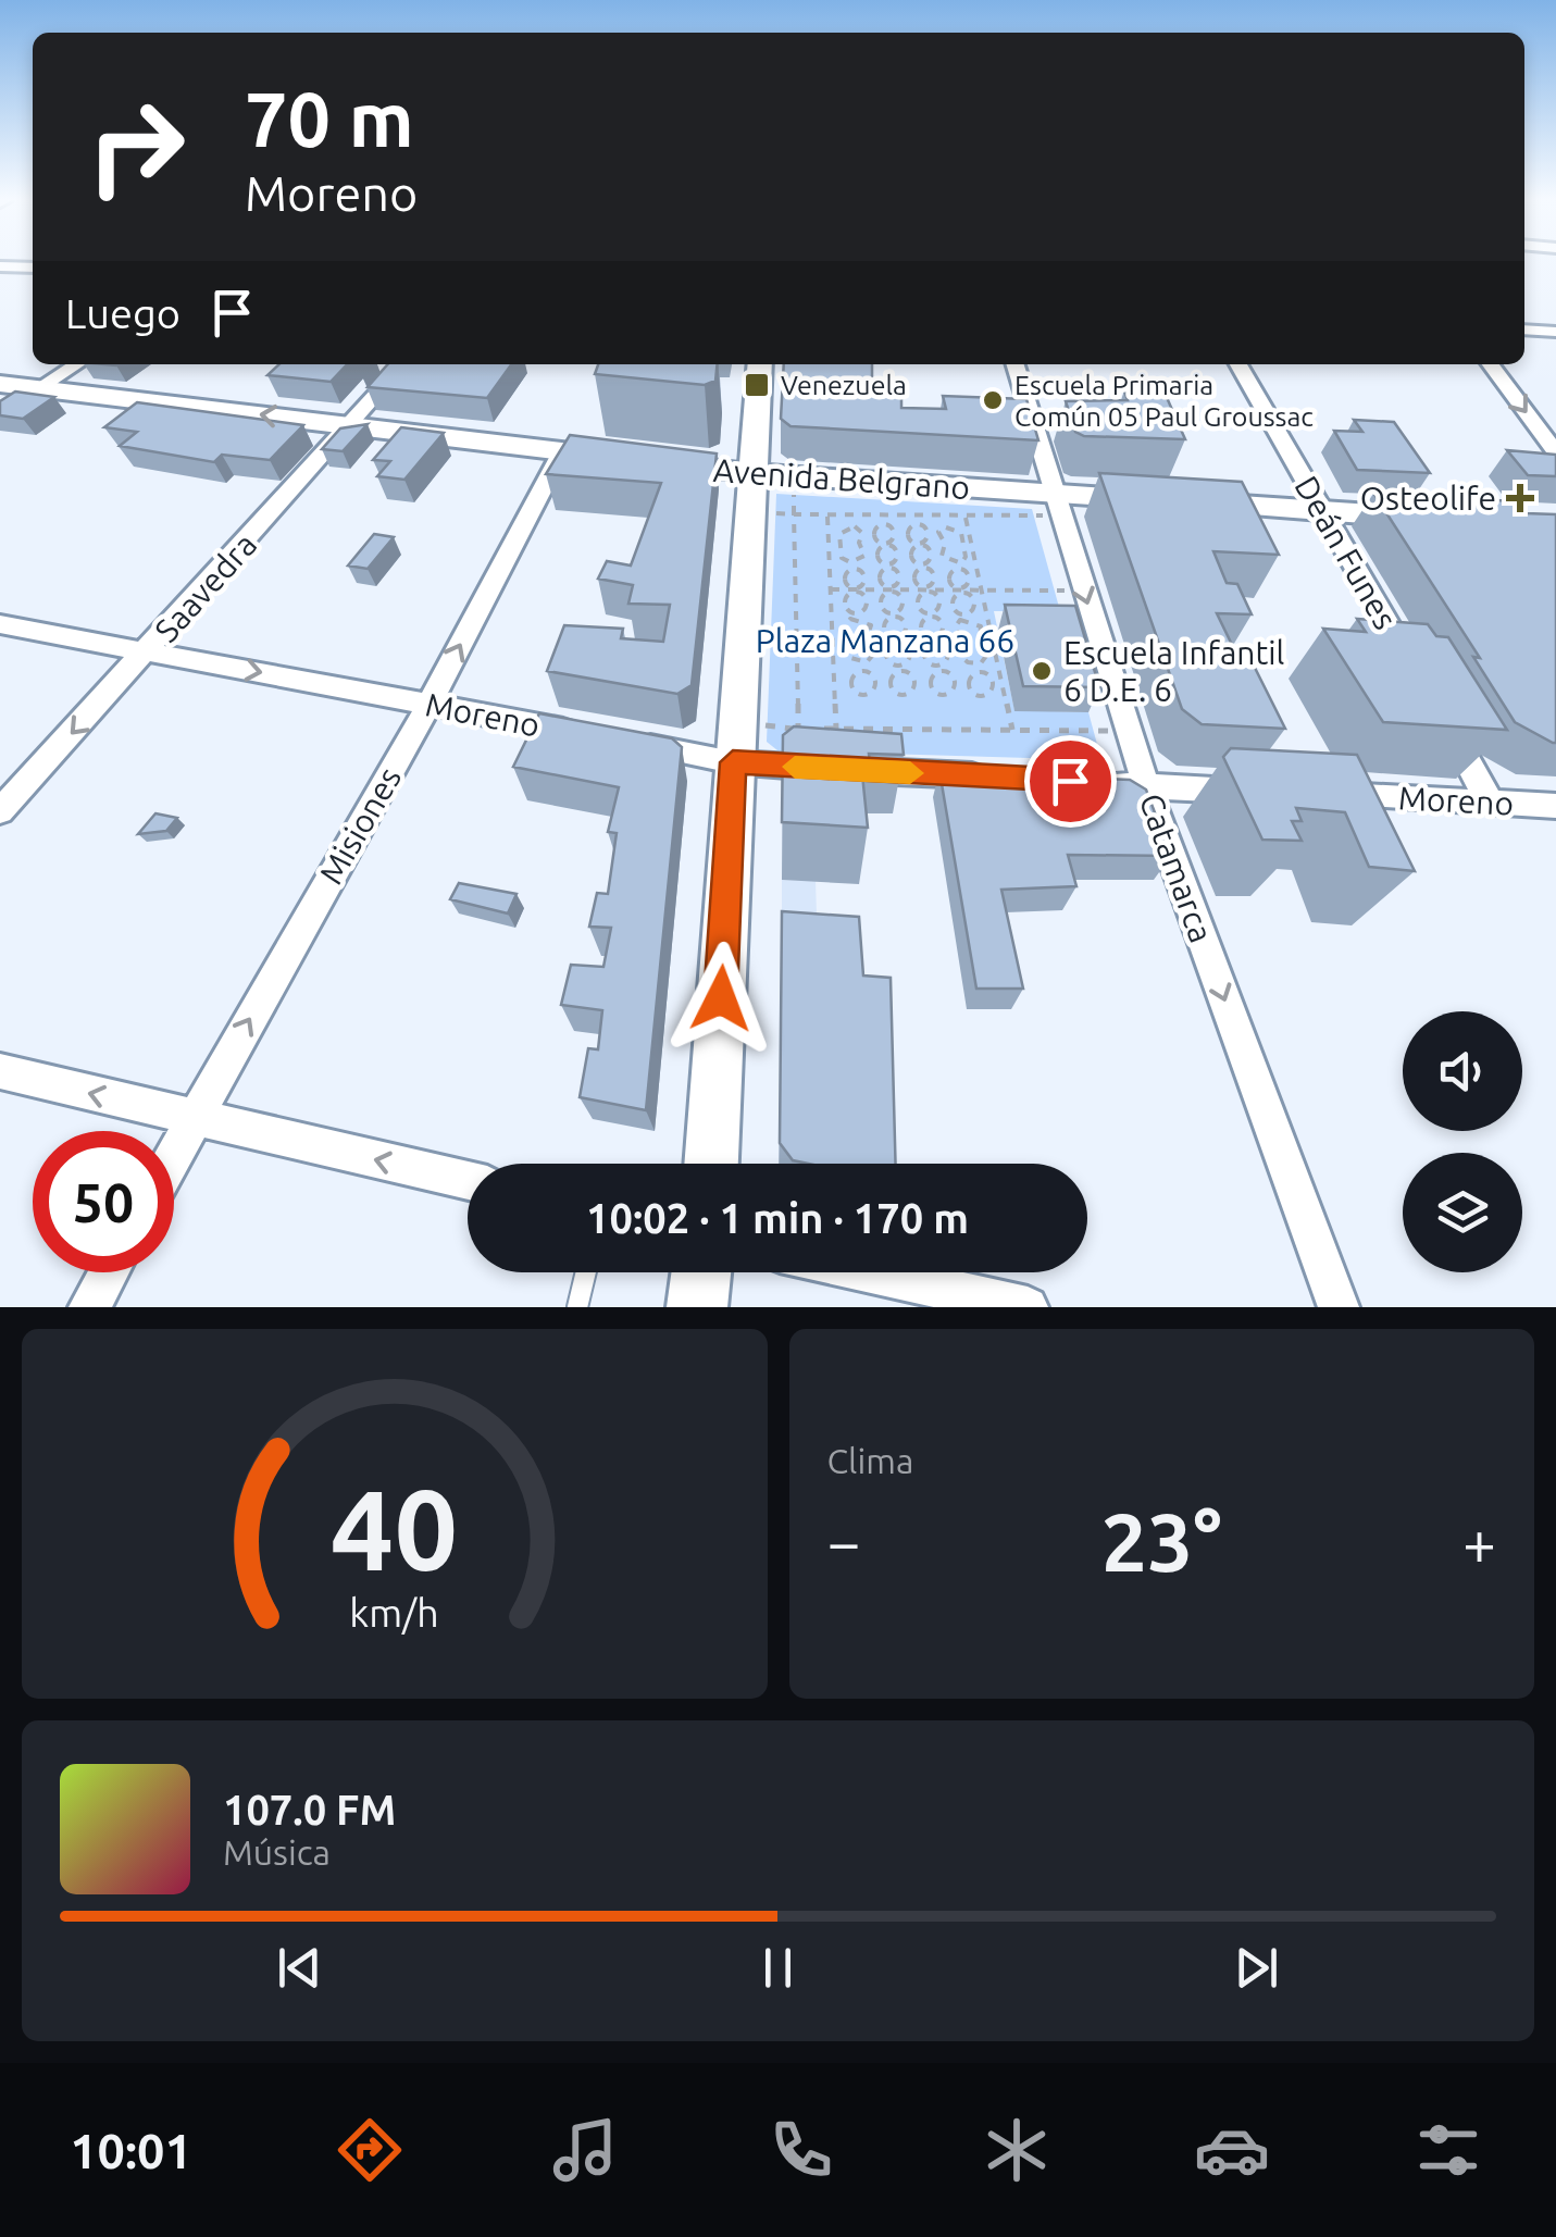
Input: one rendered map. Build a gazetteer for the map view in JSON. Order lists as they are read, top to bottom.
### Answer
{
  "streets": {
    "main road": ["Avenida Belgrano"],
    "street": [
      "Deán Funes",
      "Saavedra",
      "Moreno",
      "Misiones",
      "Catamarca"
    ]
  },
  "crossings": [
    ["Avenida Belgrano", "Deán Funes"],
    ["Avenida Belgrano", "Saavedra"],
    ["Avenida Belgrano", "Misiones"],
    ["Avenida Belgrano", "Catamarca"],
    ["Saavedra", "Moreno"],
    ["Moreno", "Misiones"]
  ],
  "one_way": ["Saavedra", "Misiones", "Catamarca"],
  "parks": ["Plaza Manzana 66"],
  "places": {
    "transit": ["Venezuela"],
    "other": ["Escuela Primaria Común 05 Paul Groussac", "Escuela Infantil 6 D.E. 6"],
    "health": ["Osteolife"]
  },
  "page": {
    "turn": ["70 m", "Moreno"],
    "then": "Luego",
    "limit": "50",
    "trip": "10:02 · 1 min · 170 m",
    "tile": "Clima",
    "heat": ["−", "23°", "+"],
    "song": ["107.0 FM", "Música"],
    "tabs": "10:01",
    "gauge": ["40", "km/h"]
  }
}
